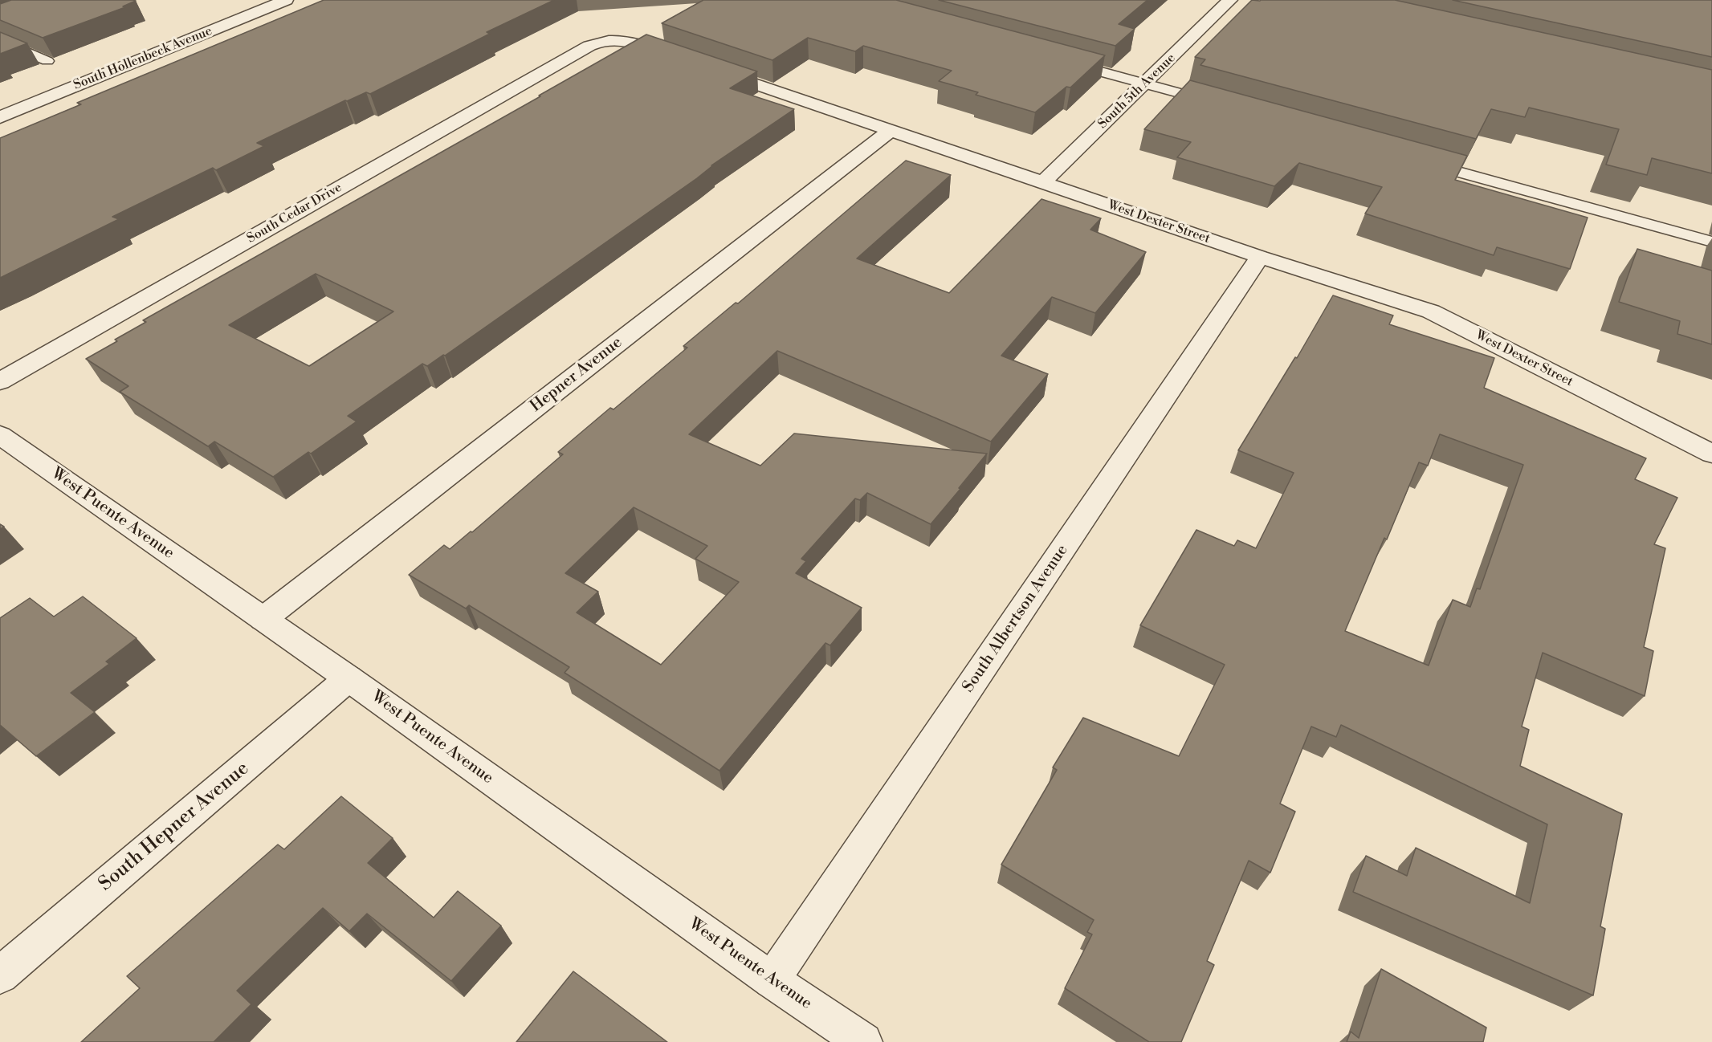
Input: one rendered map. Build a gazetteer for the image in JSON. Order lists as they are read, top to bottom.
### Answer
{
  "streets": {
    "street": [
      "South Hollenbeck Avenue",
      "South 5th Avenue",
      "South Cedar Drive",
      "West Dexter Street",
      "Hepner Avenue",
      "West Puente Avenue",
      "South Albertson Avenue",
      "South Hepner Avenue"
    ]
  },
  "crossings": [
    ["South 5th Avenue", "West Dexter Street"],
    ["South Cedar Drive", "West Dexter Street"],
    ["West Dexter Street", "Hepner Avenue"],
    ["West Dexter Street", "South Albertson Avenue"],
    ["Hepner Avenue", "West Puente Avenue"],
    ["West Puente Avenue", "South Albertson Avenue"],
    ["West Puente Avenue", "South Hepner Avenue"]
  ]
}
